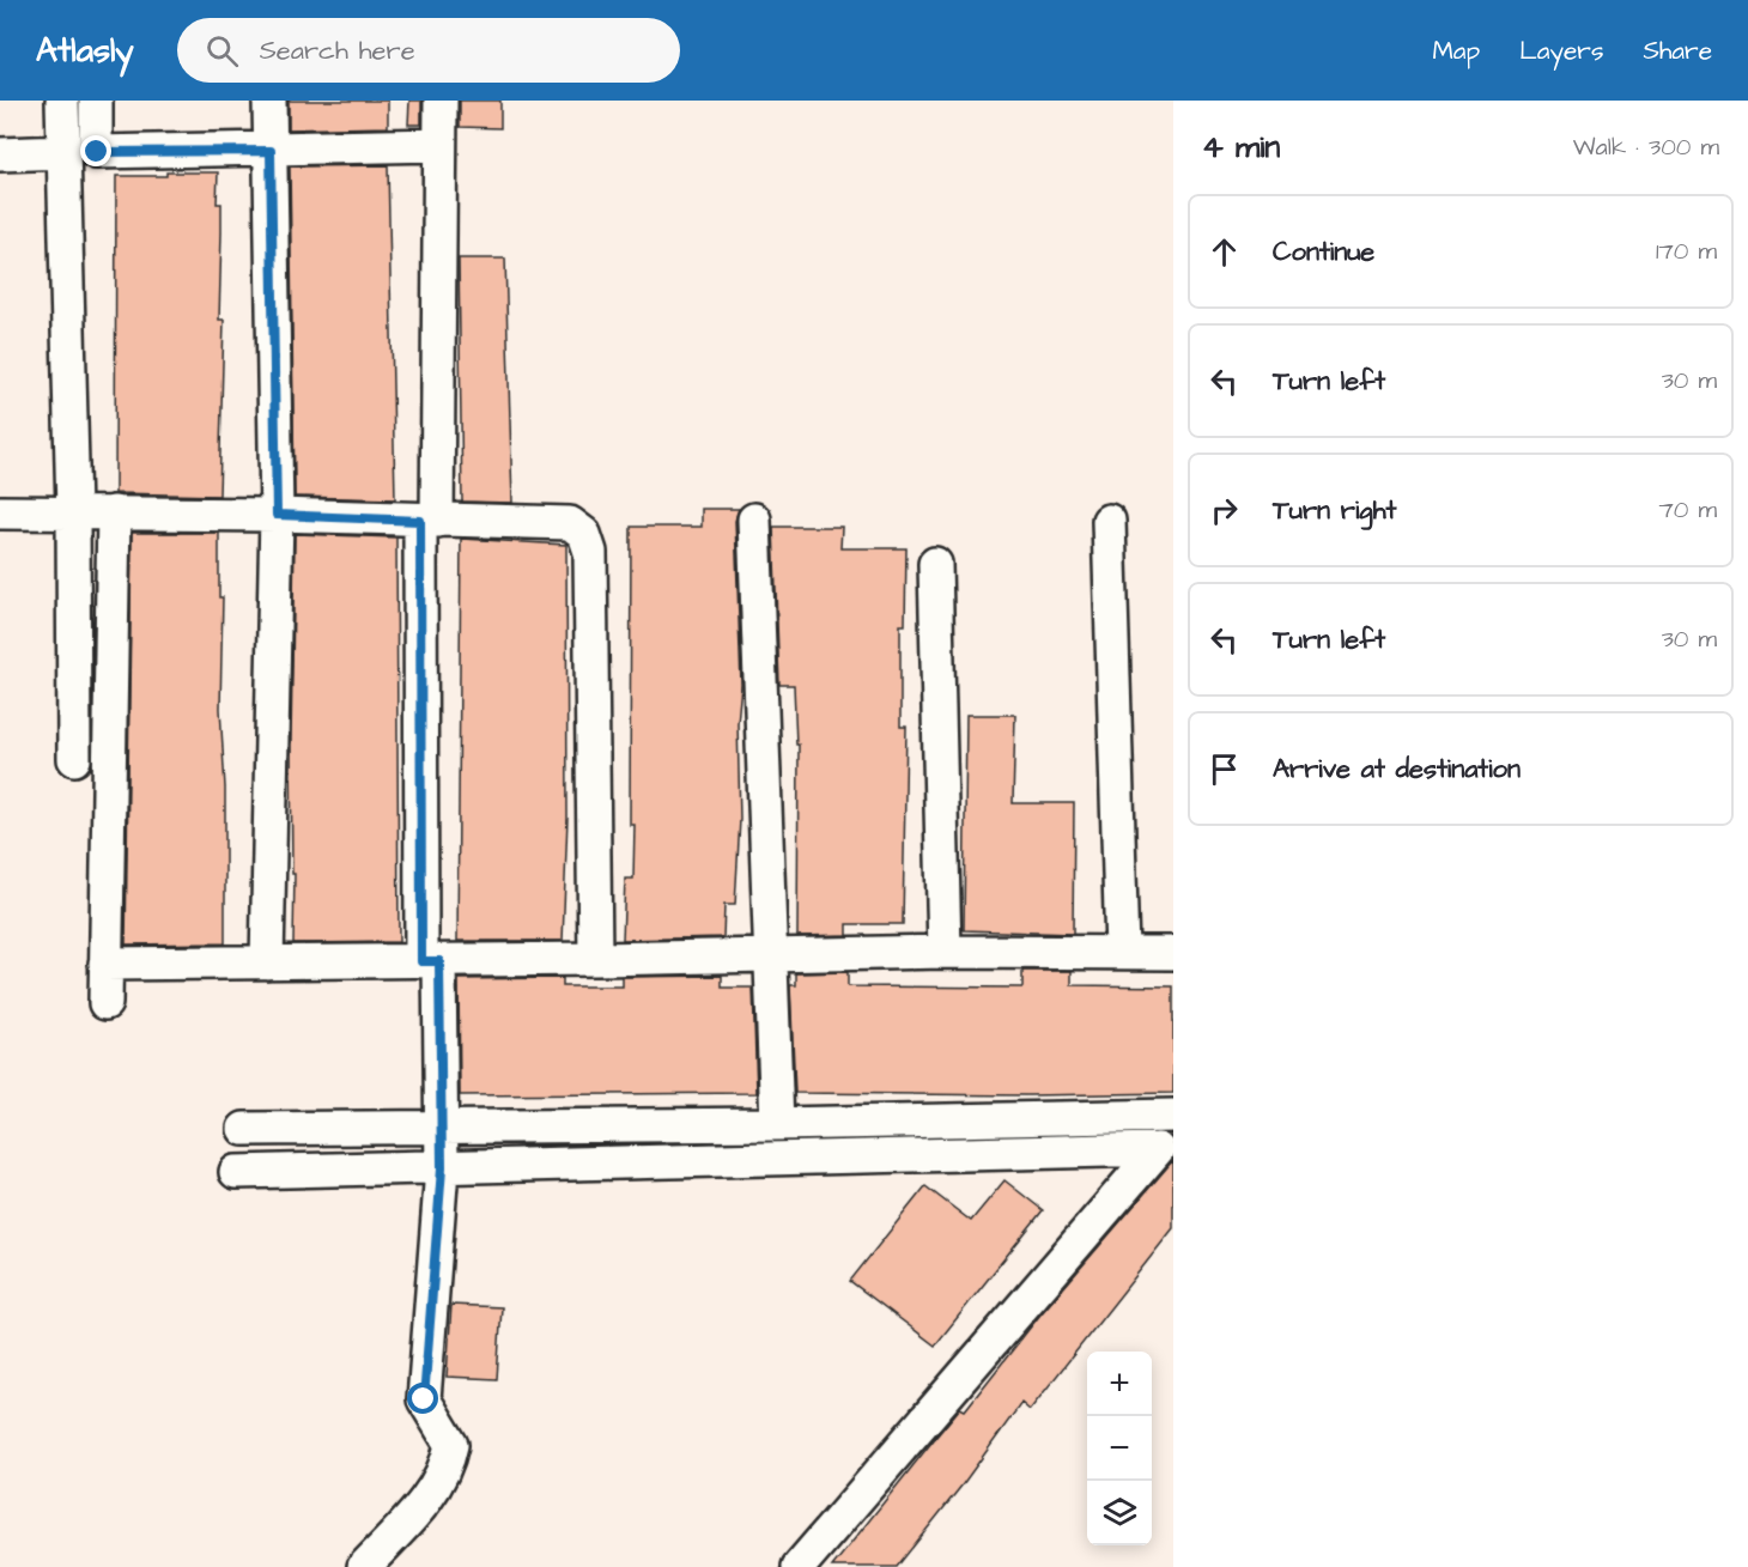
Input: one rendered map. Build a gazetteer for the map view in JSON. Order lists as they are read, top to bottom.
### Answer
{
  "page": {
    "header": "Atlasly",
    "search": "Search here",
    "nav": ["Map", "Layers", "Share"],
    "heading": ["4 min", "Walk · 300 m"],
    "list": [
      ["Continue", "170 m"],
      ["Turn left", "30 m"],
      ["Turn right", "70 m"],
      ["Turn left", "30 m"],
      "Arrive at destination"
    ],
    "map_buttons": ["+", "−"]
  }
}
